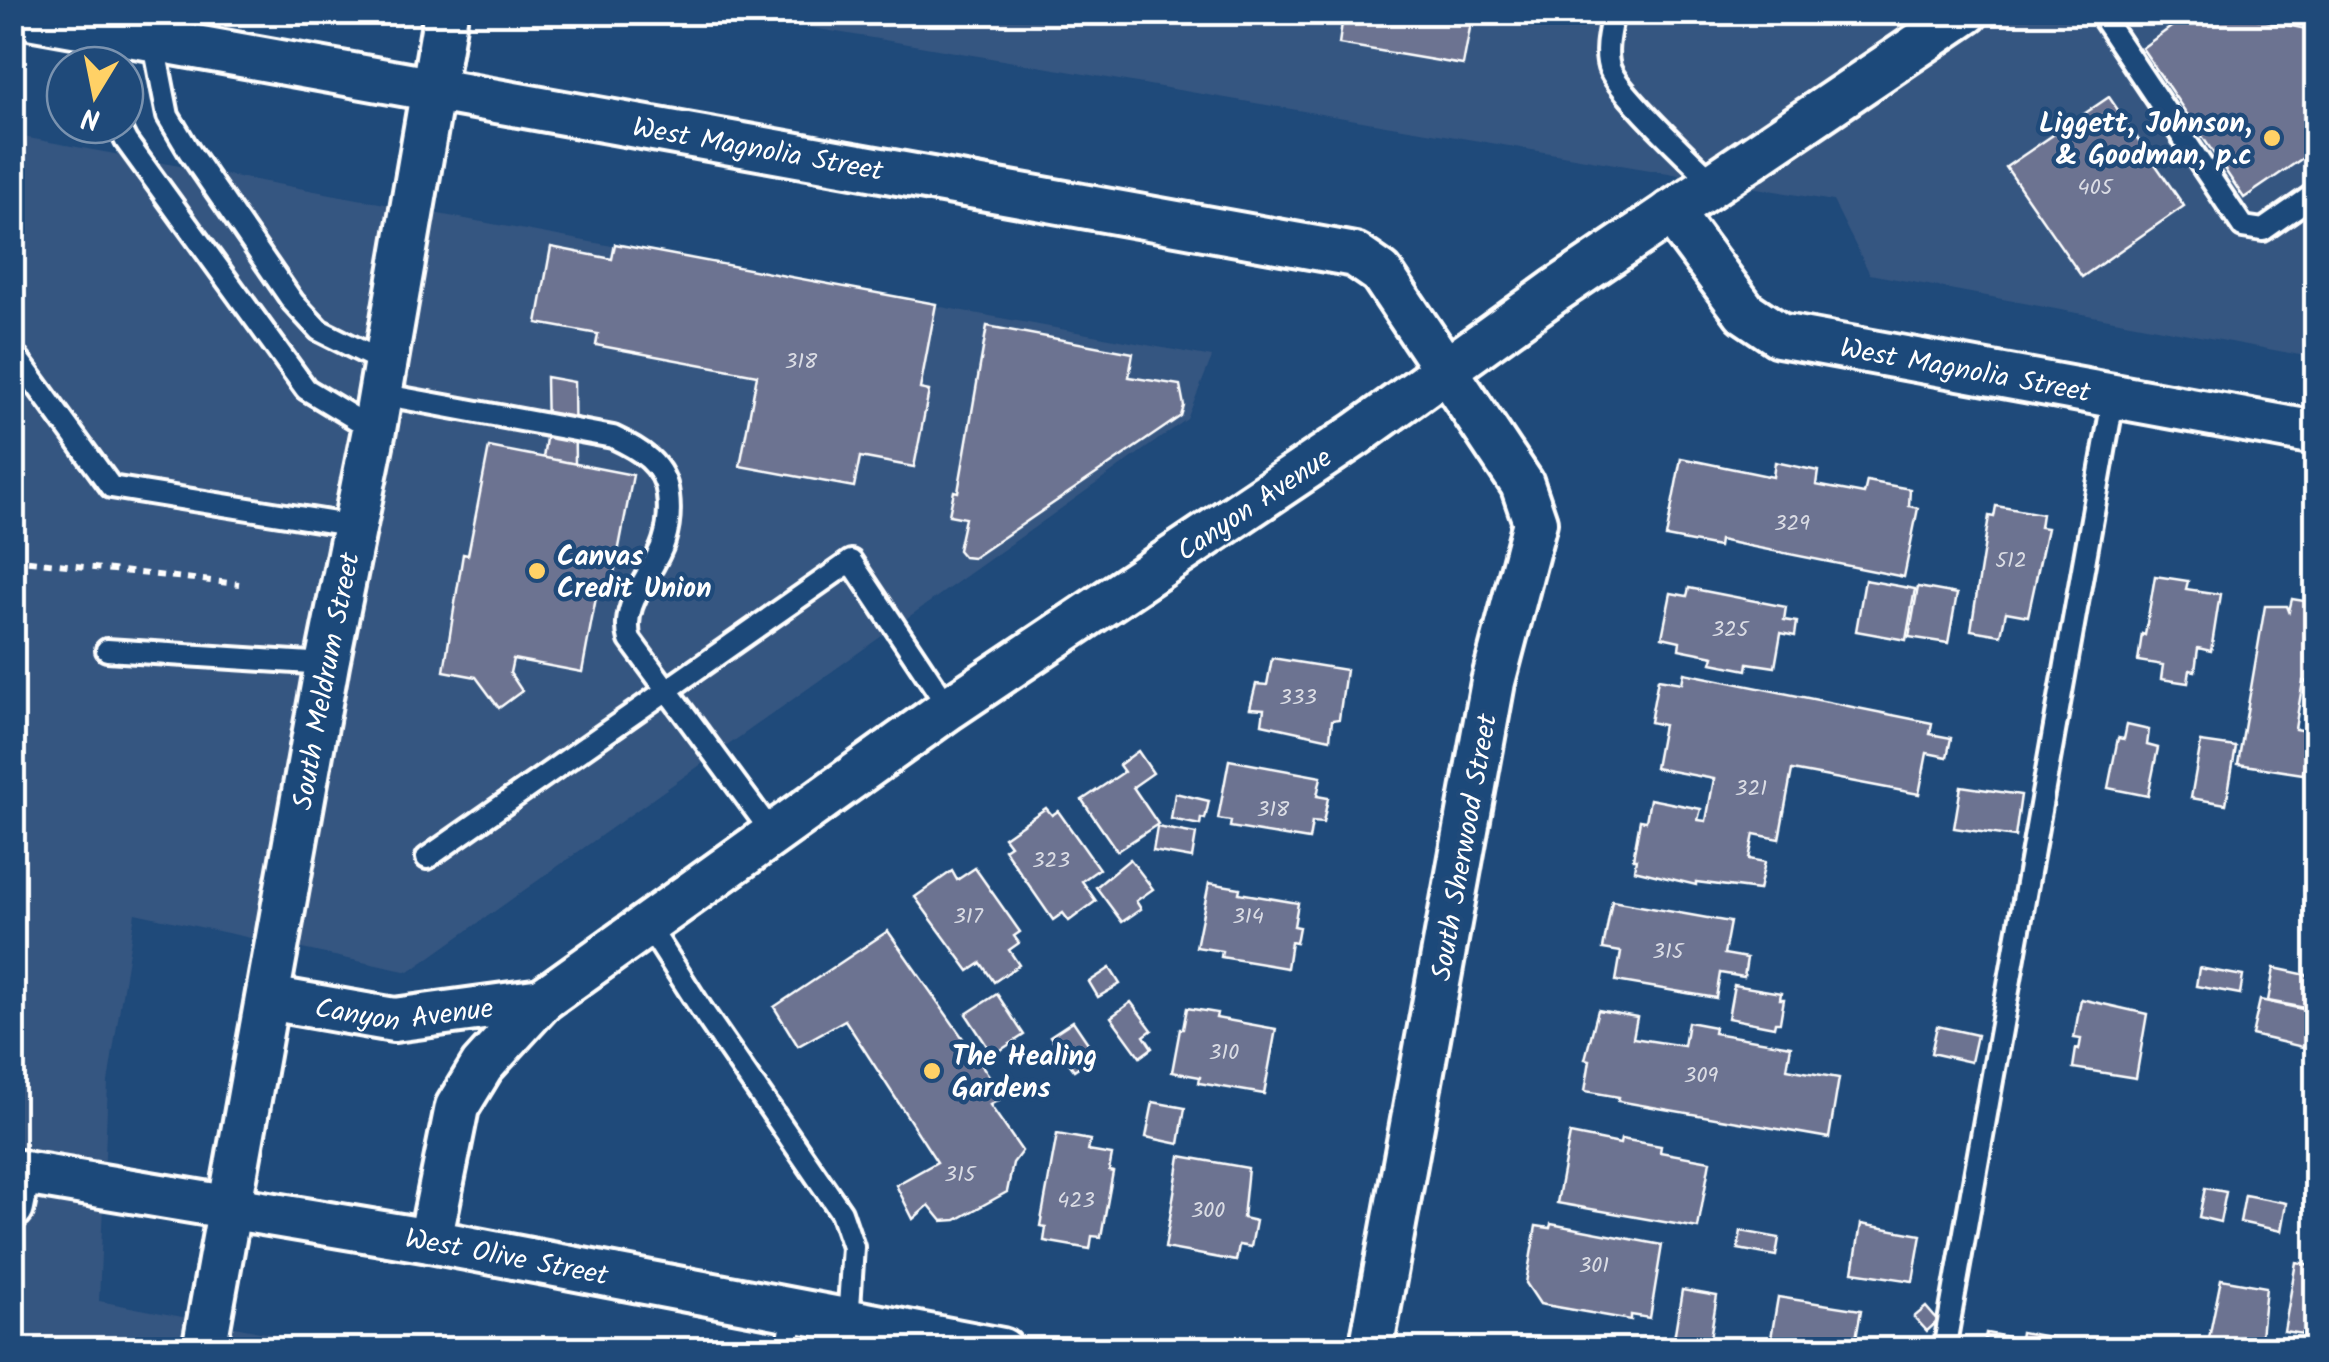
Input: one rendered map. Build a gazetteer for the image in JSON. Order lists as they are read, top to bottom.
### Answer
{
  "streets": {
    "street": [
      "West Magnolia Street",
      "Canyon Avenue",
      "South Meldrum Street",
      "South Sherwood Street",
      "West Olive Street"
    ]
  },
  "crossings": [
    ["West Magnolia Street", "Canyon Avenue"],
    ["West Magnolia Street", "South Meldrum Street"],
    ["West Magnolia Street", "South Sherwood Street"],
    ["Canyon Avenue", "South Meldrum Street"],
    ["Canyon Avenue", "South Sherwood Street"],
    ["Canyon Avenue", "West Olive Street"],
    ["South Meldrum Street", "West Olive Street"]
  ],
  "places": ["Liggett, Johnson, & Goodman, p.c", "Canvas Credit Union", "The Healing Gardens"],
  "house_numbers": [
    "405",
    "318",
    "329",
    "512",
    "325",
    "333",
    "321",
    "318",
    "323",
    "317",
    "314",
    "315",
    "310",
    "309",
    "315",
    "423",
    "300",
    "301"
  ],
  "north": "bottom"
}
